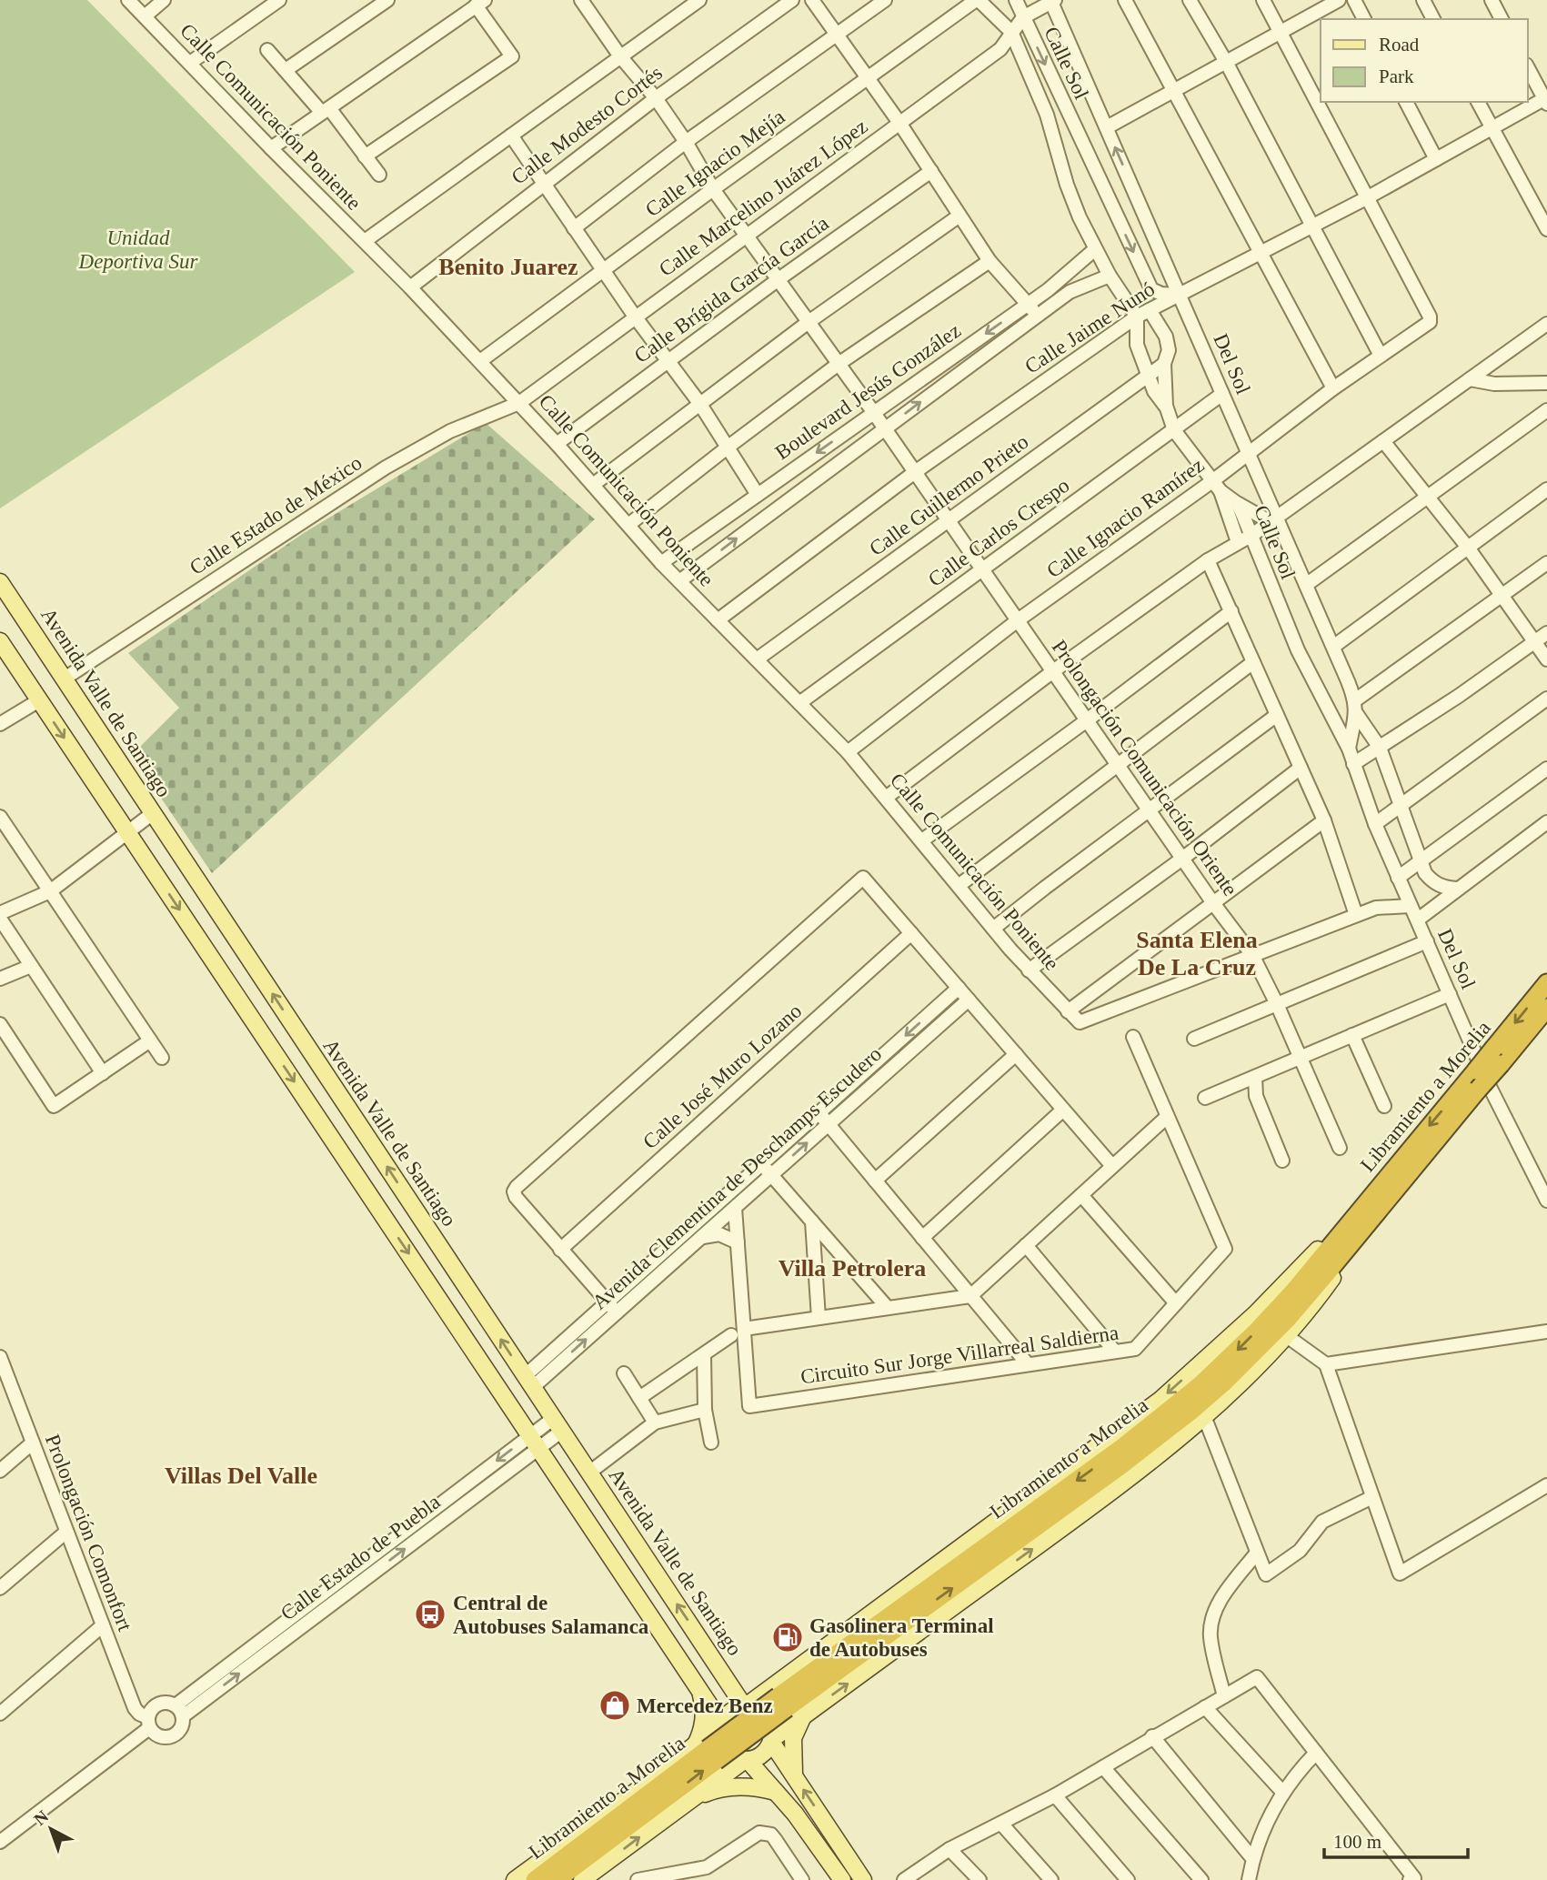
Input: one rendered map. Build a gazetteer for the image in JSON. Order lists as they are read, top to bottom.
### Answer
{
  "streets": {
    "highway": ["Libramiento a Morelia"],
    "main road": ["Avenida Valle de Santiago"],
    "street": [
      "Calle Sol",
      "Calle Comunicación Poniente",
      "Calle Modesto Cortés",
      "Calle Ignacio Mejía",
      "Calle Marcelino Juárez López",
      "Calle Brígida García García",
      "Calle Jaime Nunó",
      "Del Sol",
      "Boulevard Jesús González",
      "Calle Guillermo Prieto",
      "Calle Estado de México",
      "Calle Ignacio Ramírez",
      "Calle Carlos Crespo",
      "Prolongación Comunicación Oriente",
      "Calle José Muro Lozano",
      "Avenida Clementina de Deschamps Escudero",
      "Circuito Sur Jorge Villarreal Saldierna",
      "Prolongación Comonfort",
      "Calle Estado de Puebla"
    ]
  },
  "crossings": [
    ["Calle Sol", "Calle Marcelino Juárez López"],
    ["Calle Sol", "Calle Jaime Nunó"],
    ["Calle Sol", "Del Sol"],
    ["Calle Sol", "Calle Guillermo Prieto"],
    ["Calle Sol", "Calle Ignacio Ramírez"],
    ["Calle Sol", "Calle Carlos Crespo"],
    ["Calle Comunicación Poniente", "Calle Modesto Cortés"],
    ["Calle Comunicación Poniente", "Calle Ignacio Mejía"],
    ["Calle Comunicación Poniente", "Calle Marcelino Juárez López"],
    ["Calle Comunicación Poniente", "Calle Brígida García García"],
    ["Calle Comunicación Poniente", "Calle Jaime Nunó"],
    ["Calle Comunicación Poniente", "Boulevard Jesús González"],
    ["Calle Comunicación Poniente", "Calle Guillermo Prieto"],
    ["Calle Comunicación Poniente", "Calle Estado de México"],
    ["Calle Comunicación Poniente", "Calle Ignacio Ramírez"],
    ["Calle Comunicación Poniente", "Calle Carlos Crespo"],
    ["Calle Comunicación Poniente", "Prolongación Comunicación Oriente"],
    ["Calle Modesto Cortés", "Prolongación Comunicación Oriente"],
    ["Calle Ignacio Mejía", "Prolongación Comunicación Oriente"],
    ["Calle Marcelino Juárez López", "Calle Estado de México"],
    ["Calle Marcelino Juárez López", "Prolongación Comunicación Oriente"],
    ["Calle Brígida García García", "Prolongación Comunicación Oriente"],
    ["Calle Jaime Nunó", "Del Sol"],
    ["Calle Jaime Nunó", "Calle Ignacio Ramírez"],
    ["Calle Jaime Nunó", "Prolongación Comunicación Oriente"],
    ["Del Sol", "Calle Ignacio Ramírez"],
    ["Del Sol", "Calle Carlos Crespo"],
    ["Boulevard Jesús González", "Prolongación Comunicación Oriente"],
    ["Calle Guillermo Prieto", "Prolongación Comunicación Oriente"],
    ["Calle Estado de México", "Avenida Valle de Santiago"],
    ["Calle Ignacio Ramírez", "Prolongación Comunicación Oriente"],
    ["Calle Carlos Crespo", "Prolongación Comunicación Oriente"],
    ["Avenida Valle de Santiago", "Avenida Clementina de Deschamps Escudero"],
    ["Avenida Valle de Santiago", "Calle Estado de Puebla"],
    ["Avenida Clementina de Deschamps Escudero", "Circuito Sur Jorge Villarreal Saldierna"],
    ["Prolongación Comonfort", "Calle Estado de Puebla"]
  ],
  "districts": [
    "Benito Juarez",
    "Santa Elena De La Cruz",
    "Villa Petrolera",
    "Villas Del Valle"
  ],
  "parks": ["Unidad Deportiva Sur"],
  "places": {
    "bus stop": ["Central de Autobuses Salamanca"],
    "fuel station": ["Gasolinera Terminal de Autobuses"],
    "shop": ["Mercedez Benz"]
  },
  "legend": ["Road", "Park"],
  "scale_bar": "100 m",
  "north": "top left"
}
